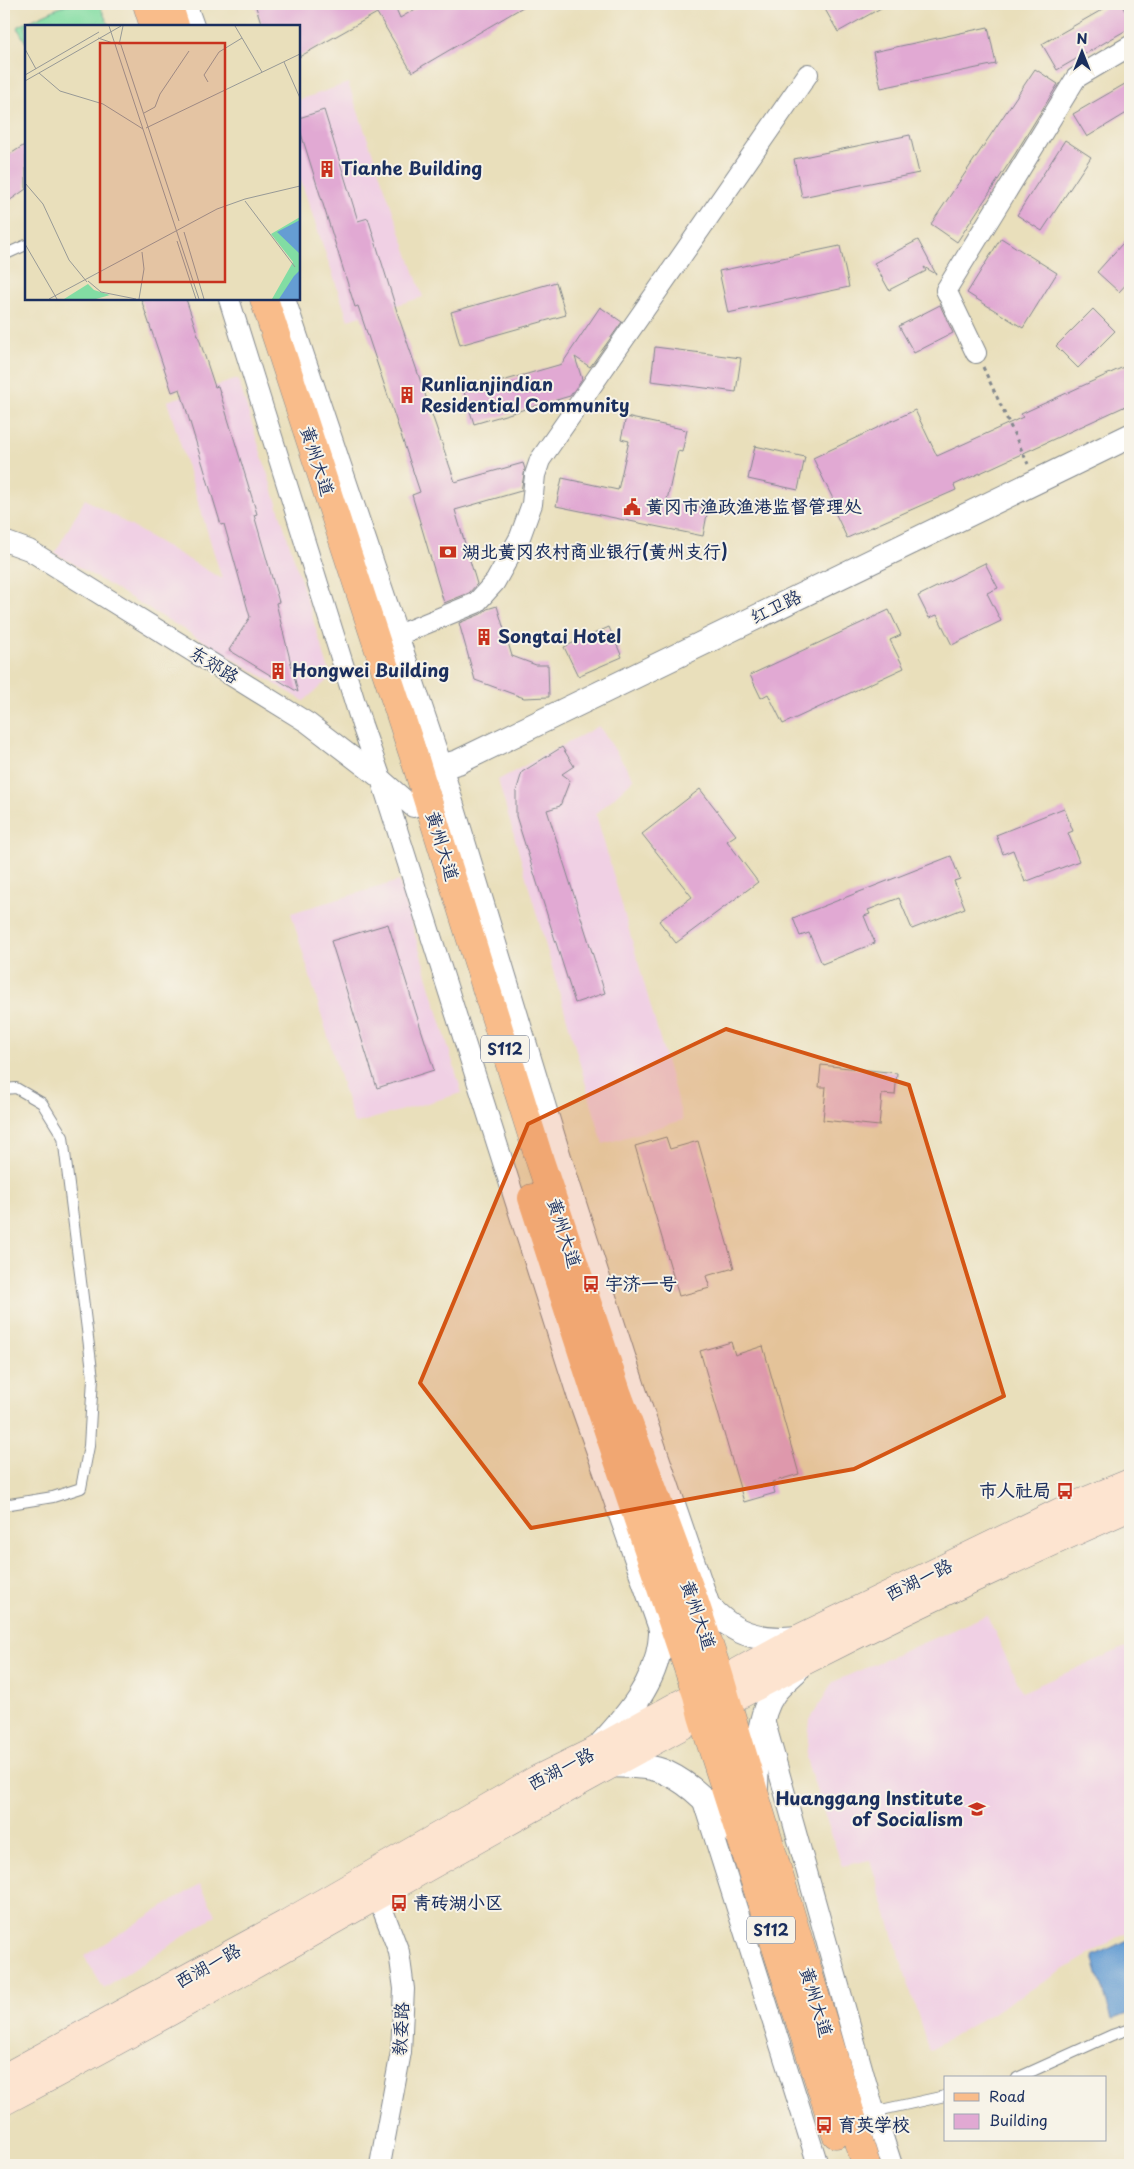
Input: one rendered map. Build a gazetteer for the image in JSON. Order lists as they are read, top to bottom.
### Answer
{
  "streets": {
    "main road": ["黄州大道", "S112", "西湖一路"],
    "street": ["红卫路", "东郊路", "教委路"]
  },
  "crossings": [
    ["黄州大道", "红卫路"],
    ["黄州大道", "东郊路"],
    ["黄州大道", "西湖一路"],
    ["西湖一路", "教委路"]
  ],
  "places": {
    "building": [
      "Tianhe Building",
      "Runlianjindian Residential Community",
      "Songtai Hotel",
      "Hongwei Building"
    ],
    "public building": ["黄冈市渔政渔港监督管理处"],
    "bank": ["湖北黄冈农村商业银行(黄州支行)"],
    "bus stop": [
      "宇济一号",
      "市人社局",
      "青砖湖小区",
      "育英学校"
    ],
    "school or university": ["Huanggang Institute of Socialism"]
  },
  "legend": ["Road", "Building"],
  "north": "top"
}
